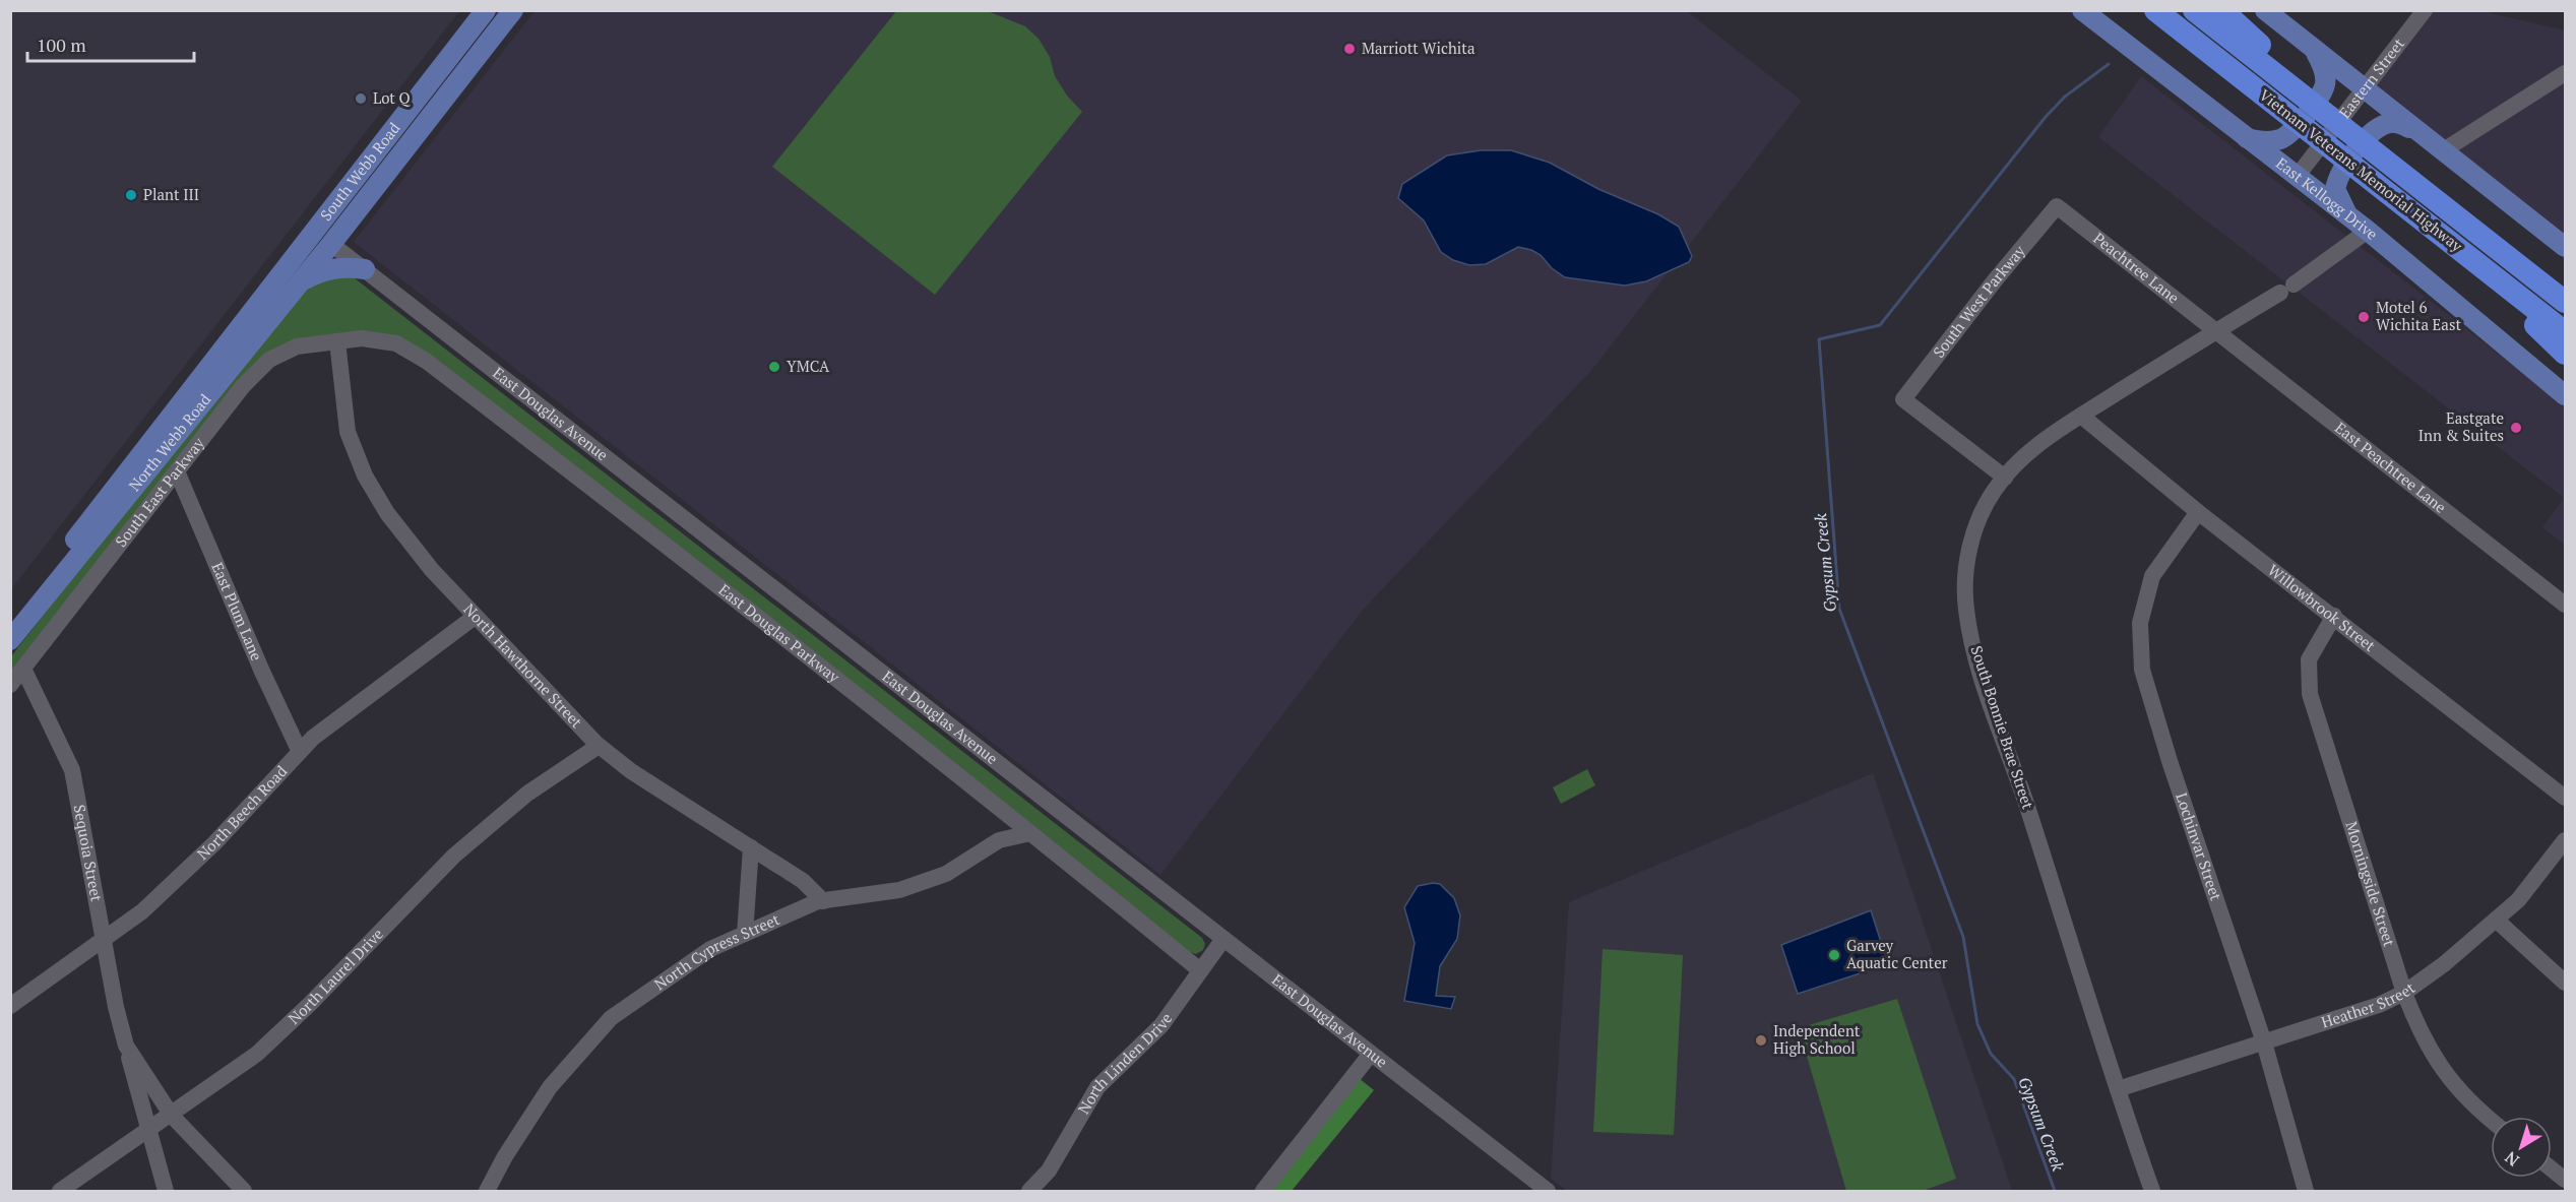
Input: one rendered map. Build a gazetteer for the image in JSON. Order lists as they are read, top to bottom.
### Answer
{
  "streets": {
    "highway": ["Vietnam Veterans Memorial Highway"],
    "main road": ["South Webb Road", "East Kellogg Drive", "North Webb Road"],
    "street": [
      "Eastern Street",
      "Peachtree Lane",
      "South West Parkway",
      "East Douglas Avenue",
      "East Peachtree Lane",
      "South East Parkway",
      "Willowbrook Street",
      "East Plum Lane",
      "East Douglas Parkway",
      "North Hawthorne Street",
      "South Bonnie Brae Street",
      "North Beech Road",
      "Lochinvar Street",
      "Sequoia Street",
      "Morningside Street",
      "North Cypress Street",
      "North Laurel Drive",
      "Heather Street",
      "North Linden Drive"
    ]
  },
  "crossings": [
    ["Eastern Street", "East Kellogg Drive"],
    ["South Webb Road", "East Douglas Avenue"],
    ["South Webb Road", "North Webb Road"],
    ["East Kellogg Drive", "South Bonnie Brae Street"],
    ["Peachtree Lane", "South West Parkway"],
    ["Peachtree Lane", "East Peachtree Lane"],
    ["Peachtree Lane", "South Bonnie Brae Street"],
    ["South West Parkway", "South Bonnie Brae Street"],
    ["East Douglas Avenue", "North Webb Road"],
    ["East Douglas Avenue", "North Linden Drive"],
    ["East Peachtree Lane", "South Bonnie Brae Street"],
    ["South East Parkway", "East Plum Lane"],
    ["South East Parkway", "East Douglas Parkway"],
    ["South East Parkway", "North Hawthorne Street"],
    ["South East Parkway", "Sequoia Street"],
    ["Willowbrook Street", "South Bonnie Brae Street"],
    ["Willowbrook Street", "Lochinvar Street"],
    ["Willowbrook Street", "Morningside Street"],
    ["East Plum Lane", "North Beech Road"],
    ["East Douglas Parkway", "North Hawthorne Street"],
    ["East Douglas Parkway", "North Cypress Street"],
    ["East Douglas Parkway", "North Linden Drive"],
    ["North Hawthorne Street", "North Beech Road"],
    ["North Hawthorne Street", "North Cypress Street"],
    ["North Hawthorne Street", "North Laurel Drive"],
    ["South Bonnie Brae Street", "Heather Street"],
    ["North Beech Road", "Sequoia Street"],
    ["Lochinvar Street", "Heather Street"],
    ["Sequoia Street", "North Laurel Drive"],
    ["Morningside Street", "Heather Street"]
  ],
  "water": ["Gypsum Creek"],
  "places": [
    "Marriott Wichita",
    "Lot Q",
    "Plant III",
    "Motel 6 Wichita East",
    "YMCA",
    "Eastgate Inn & Suites",
    "Garvey Aquatic Center",
    "Independent High School"
  ],
  "scale_bar": "100 m",
  "north": "bottom left"
}
